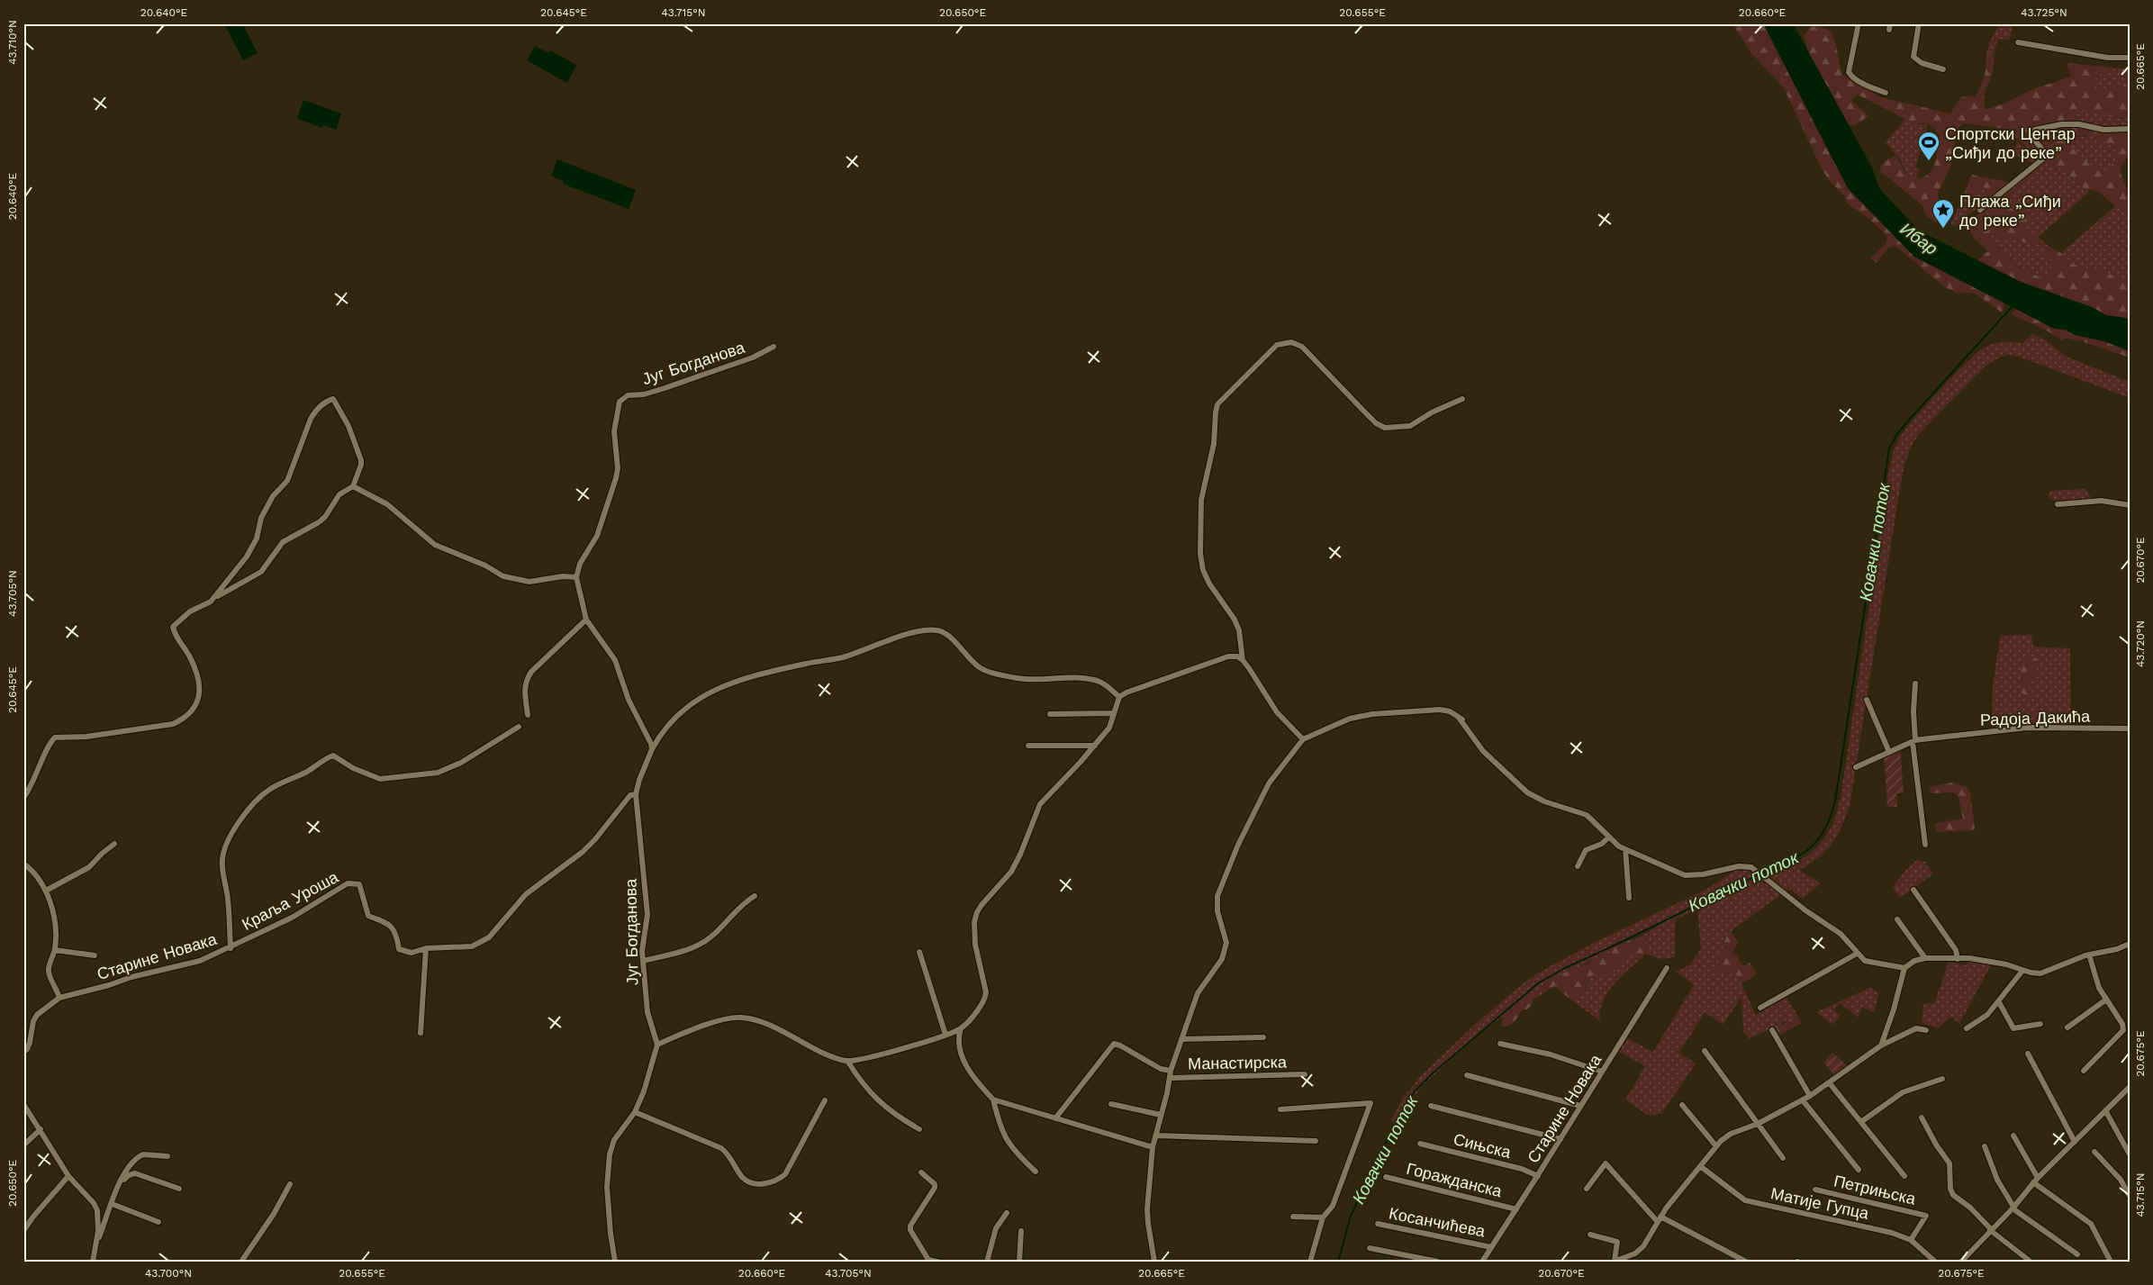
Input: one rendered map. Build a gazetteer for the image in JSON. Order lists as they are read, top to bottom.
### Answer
{
  "streets": {
    "street": [
      "Југ Богданова",
      "Радоја Дакића",
      "Краља Уроша",
      "Старине Новака",
      "Манастирска",
      "Сињска",
      "Горажданска",
      "Петрињска",
      "Матије Гупца",
      "Косанчићева"
    ]
  },
  "crossings": [
    ["Југ Богданова", "Краља Уроша"],
    ["Краља Уроша", "Старине Новака"],
    ["Старине Новака", "Сињска"],
    ["Старине Новака", "Горажданска"],
    ["Старине Новака", "Косанчићева"],
    ["Петрињска", "Матије Гупца"]
  ],
  "water": ["Ибар", "Ковачки поток"],
  "places": {
    "sports": ["Спортски Центар „Сиђи до реке”"],
    "place": ["Плажа „Сиђи до реке”"]
  },
  "coordinates": [
    "20.640°E",
    "20.645°E",
    "43.715°N",
    "20.650°E",
    "20.655°E",
    "20.660°E",
    "43.725°N",
    "43.710°N",
    "20.665°E",
    "20.670°E",
    "43.705°N",
    "43.720°N",
    "20.675°E",
    "43.700°N"
  ]
}
